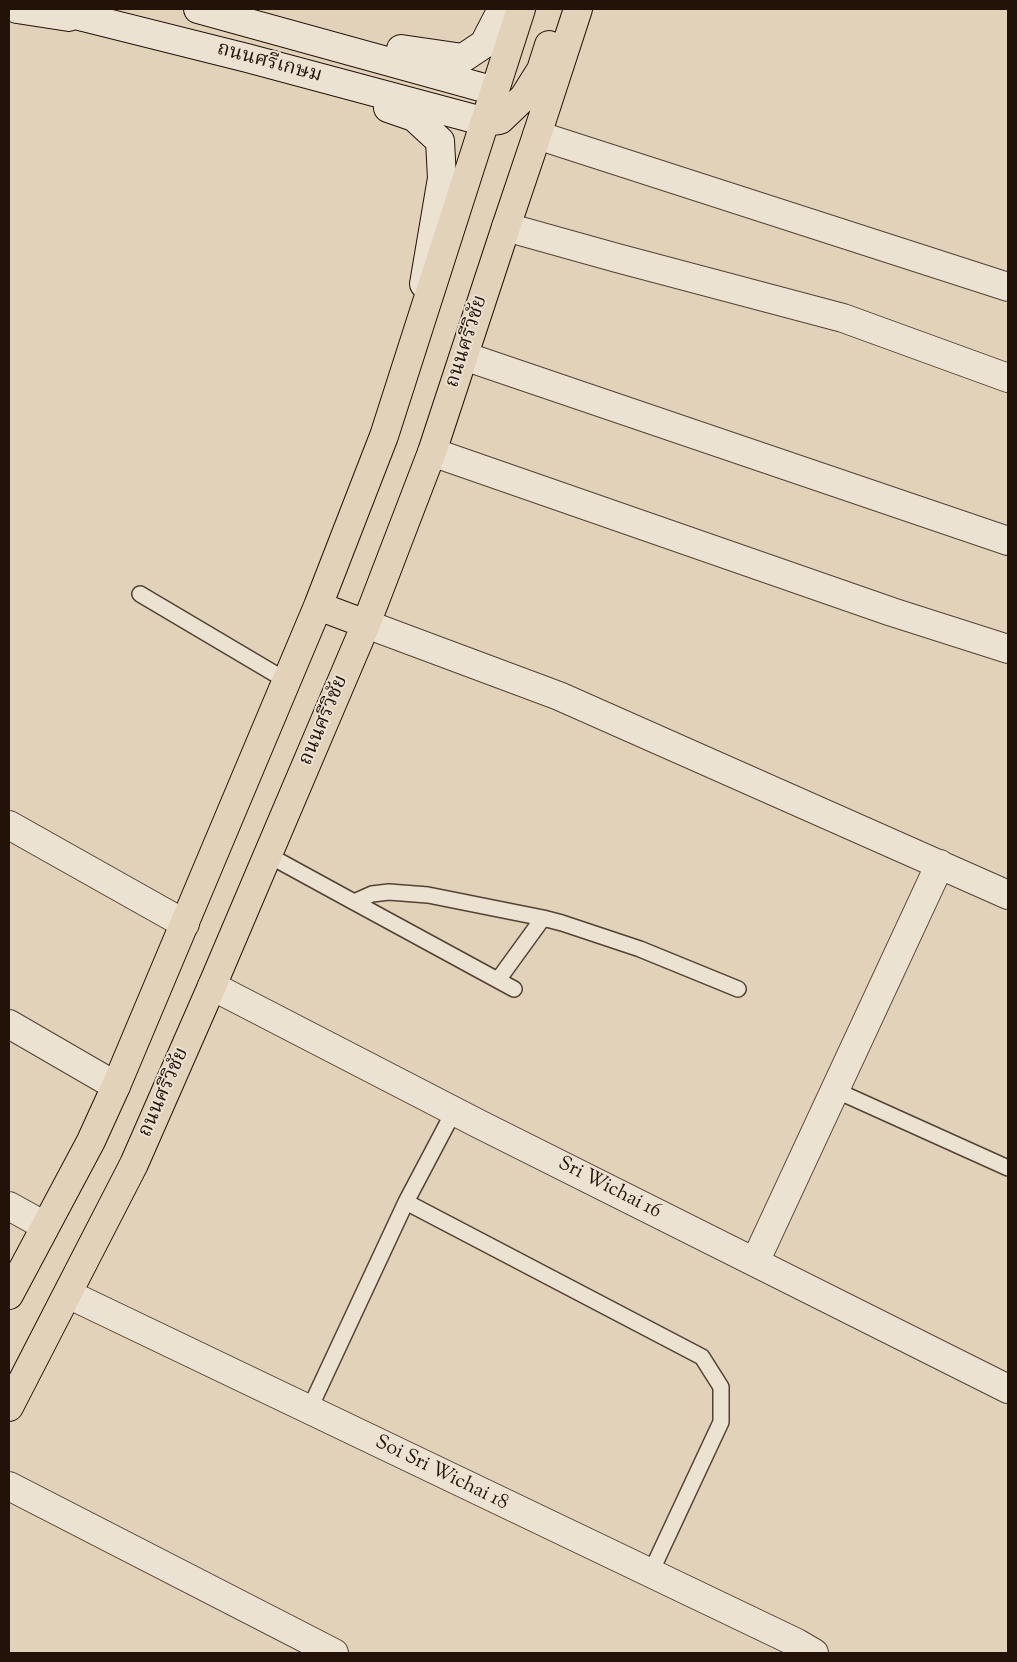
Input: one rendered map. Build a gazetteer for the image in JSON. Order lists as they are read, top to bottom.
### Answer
{
  "streets": {
    "main road": ["ถนนศรีวิชัย"],
    "street": ["ถนนศรีเกษม", "Sri Wichai 16", "Soi Sri Wichai 18"]
  },
  "crossings": [
    ["ถนนศรีวิชัย", "Sri Wichai 16"],
    ["ถนนศรีวิชัย", "Soi Sri Wichai 18"]
  ]
}
